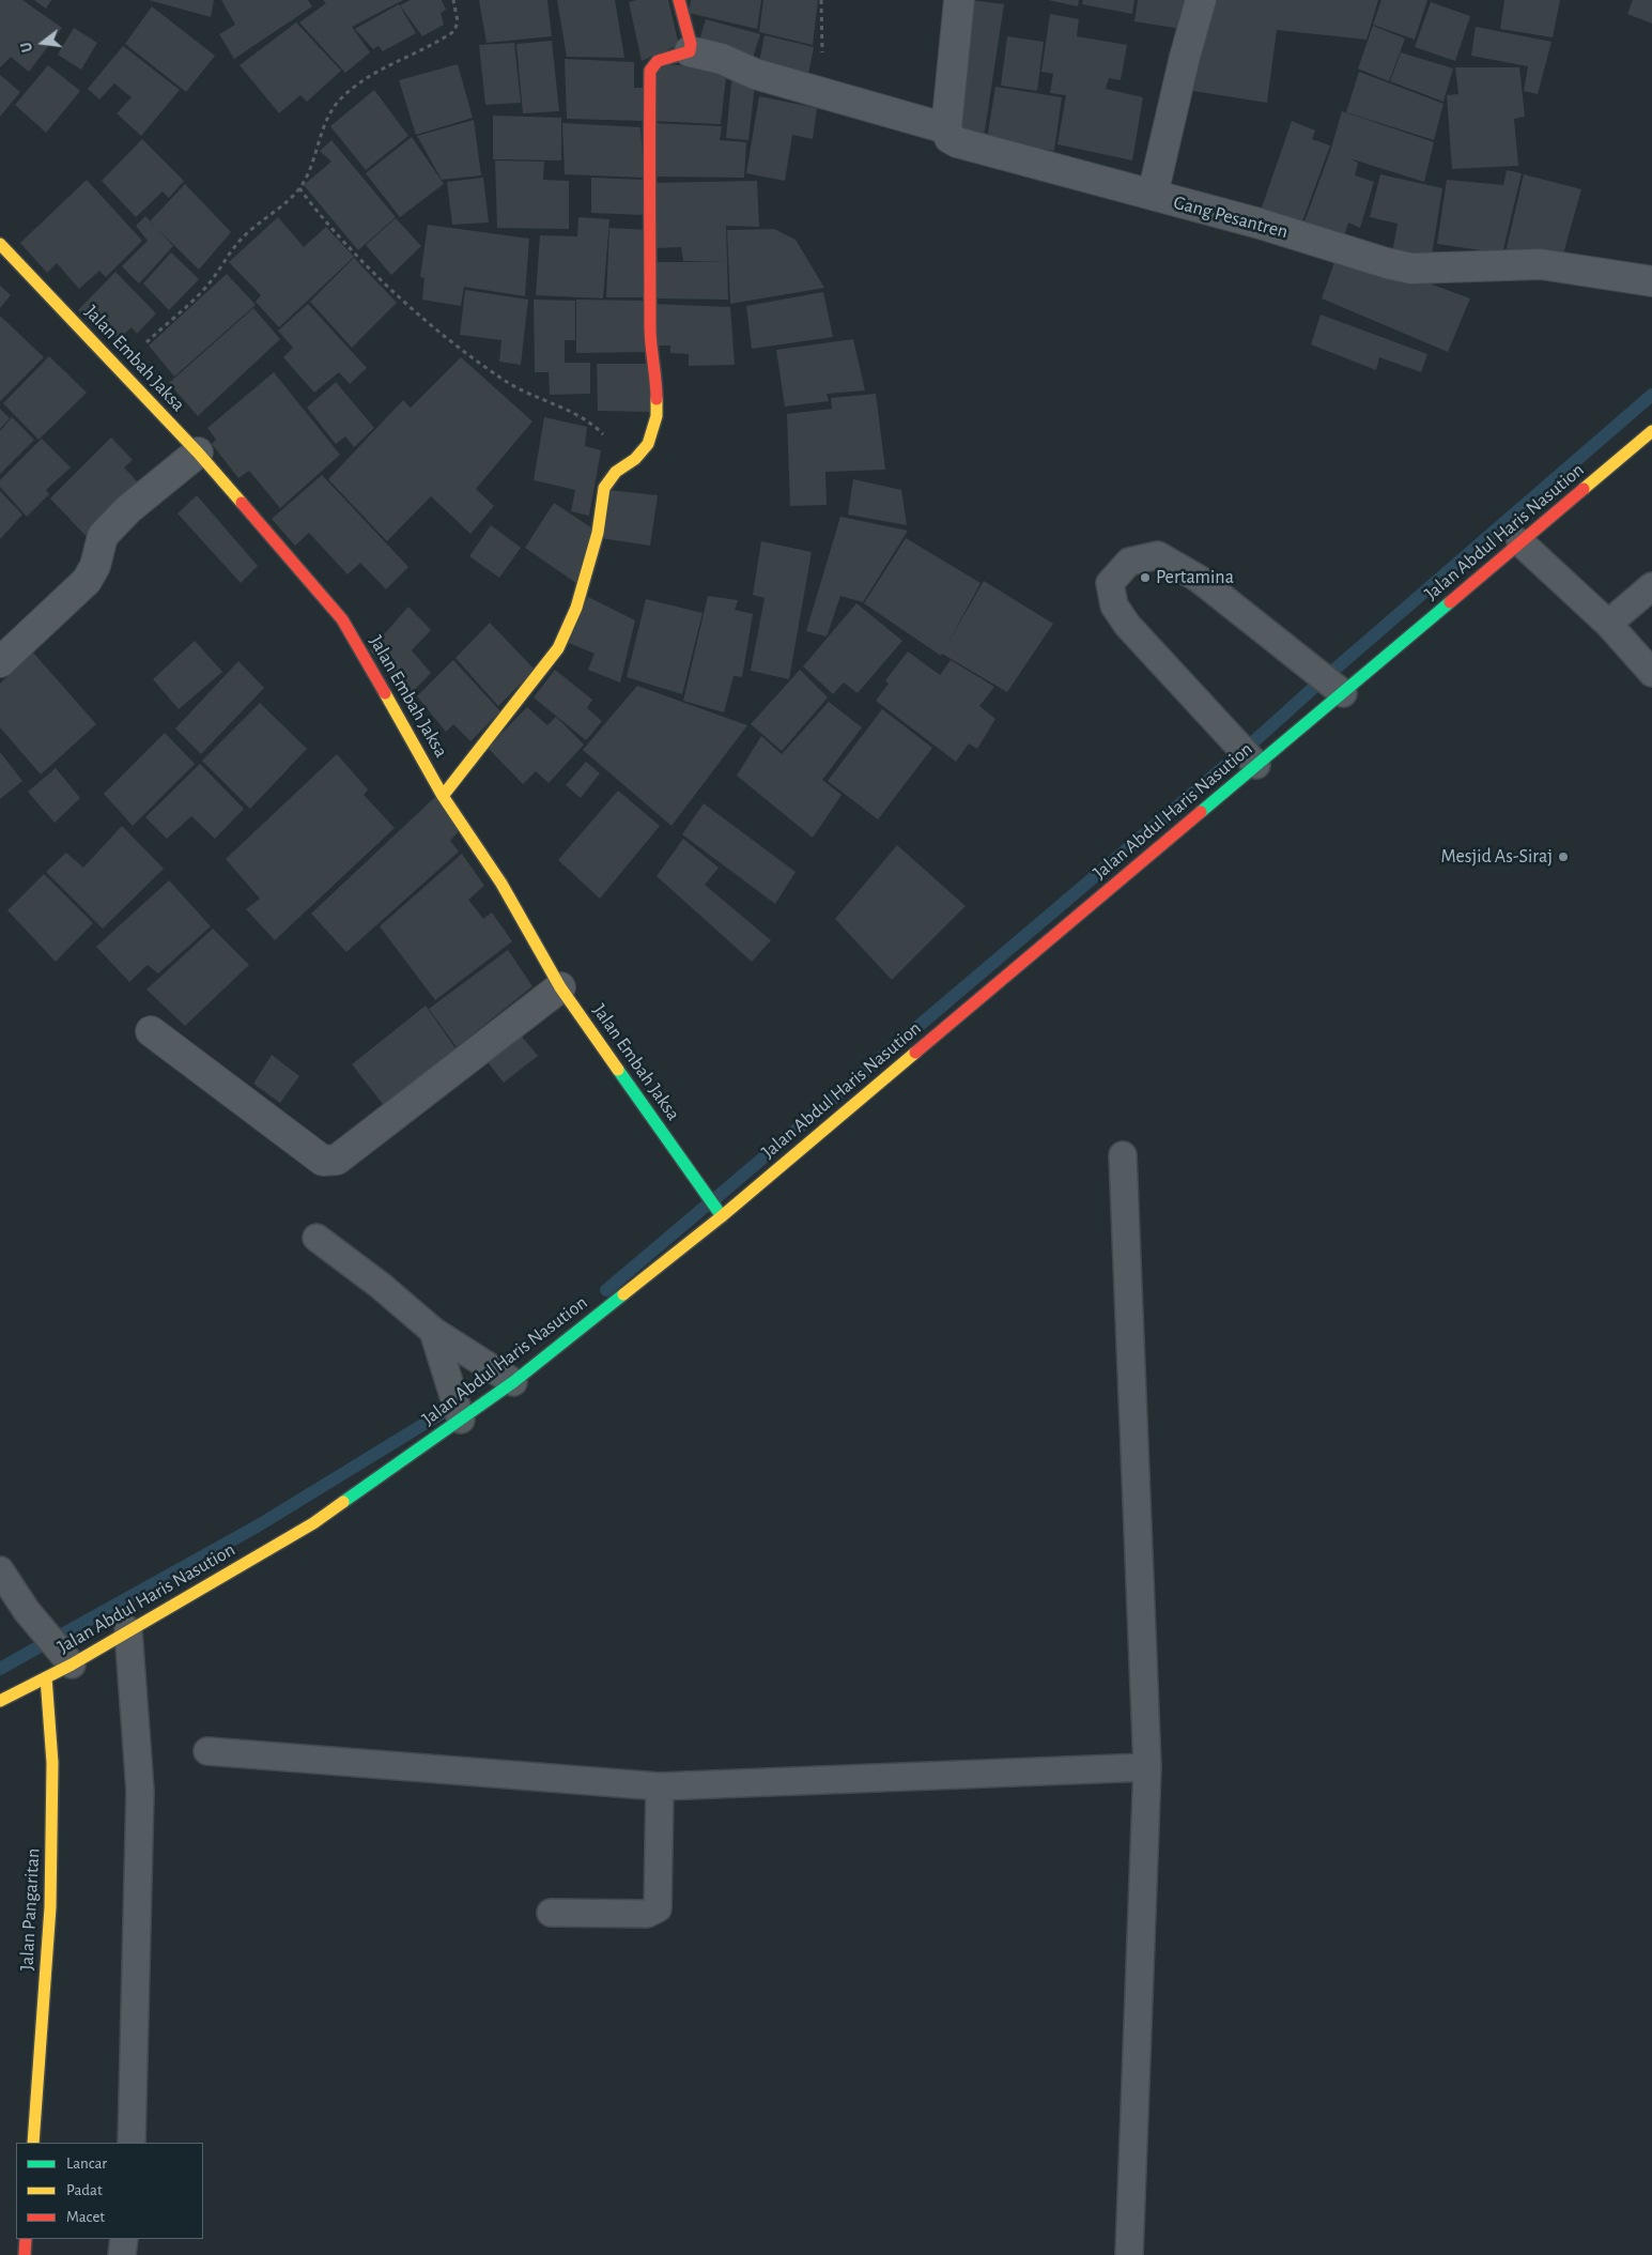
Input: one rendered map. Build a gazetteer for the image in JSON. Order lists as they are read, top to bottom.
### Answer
{
  "streets": {
    "main road": ["Jalan Embah Jaksa", "Jalan Abdul Haris Nasution", "Jalan Pangaritan"],
    "street": ["Gang Pesantren"]
  },
  "crossings": [
    ["Jalan Embah Jaksa", "Jalan Abdul Haris Nasution"],
    ["Jalan Abdul Haris Nasution", "Jalan Pangaritan"]
  ],
  "places": ["Pertamina", "Mesjid As-Siraj"],
  "legend": ["Lancar", "Padat", "Macet"],
  "north": "left"
}
